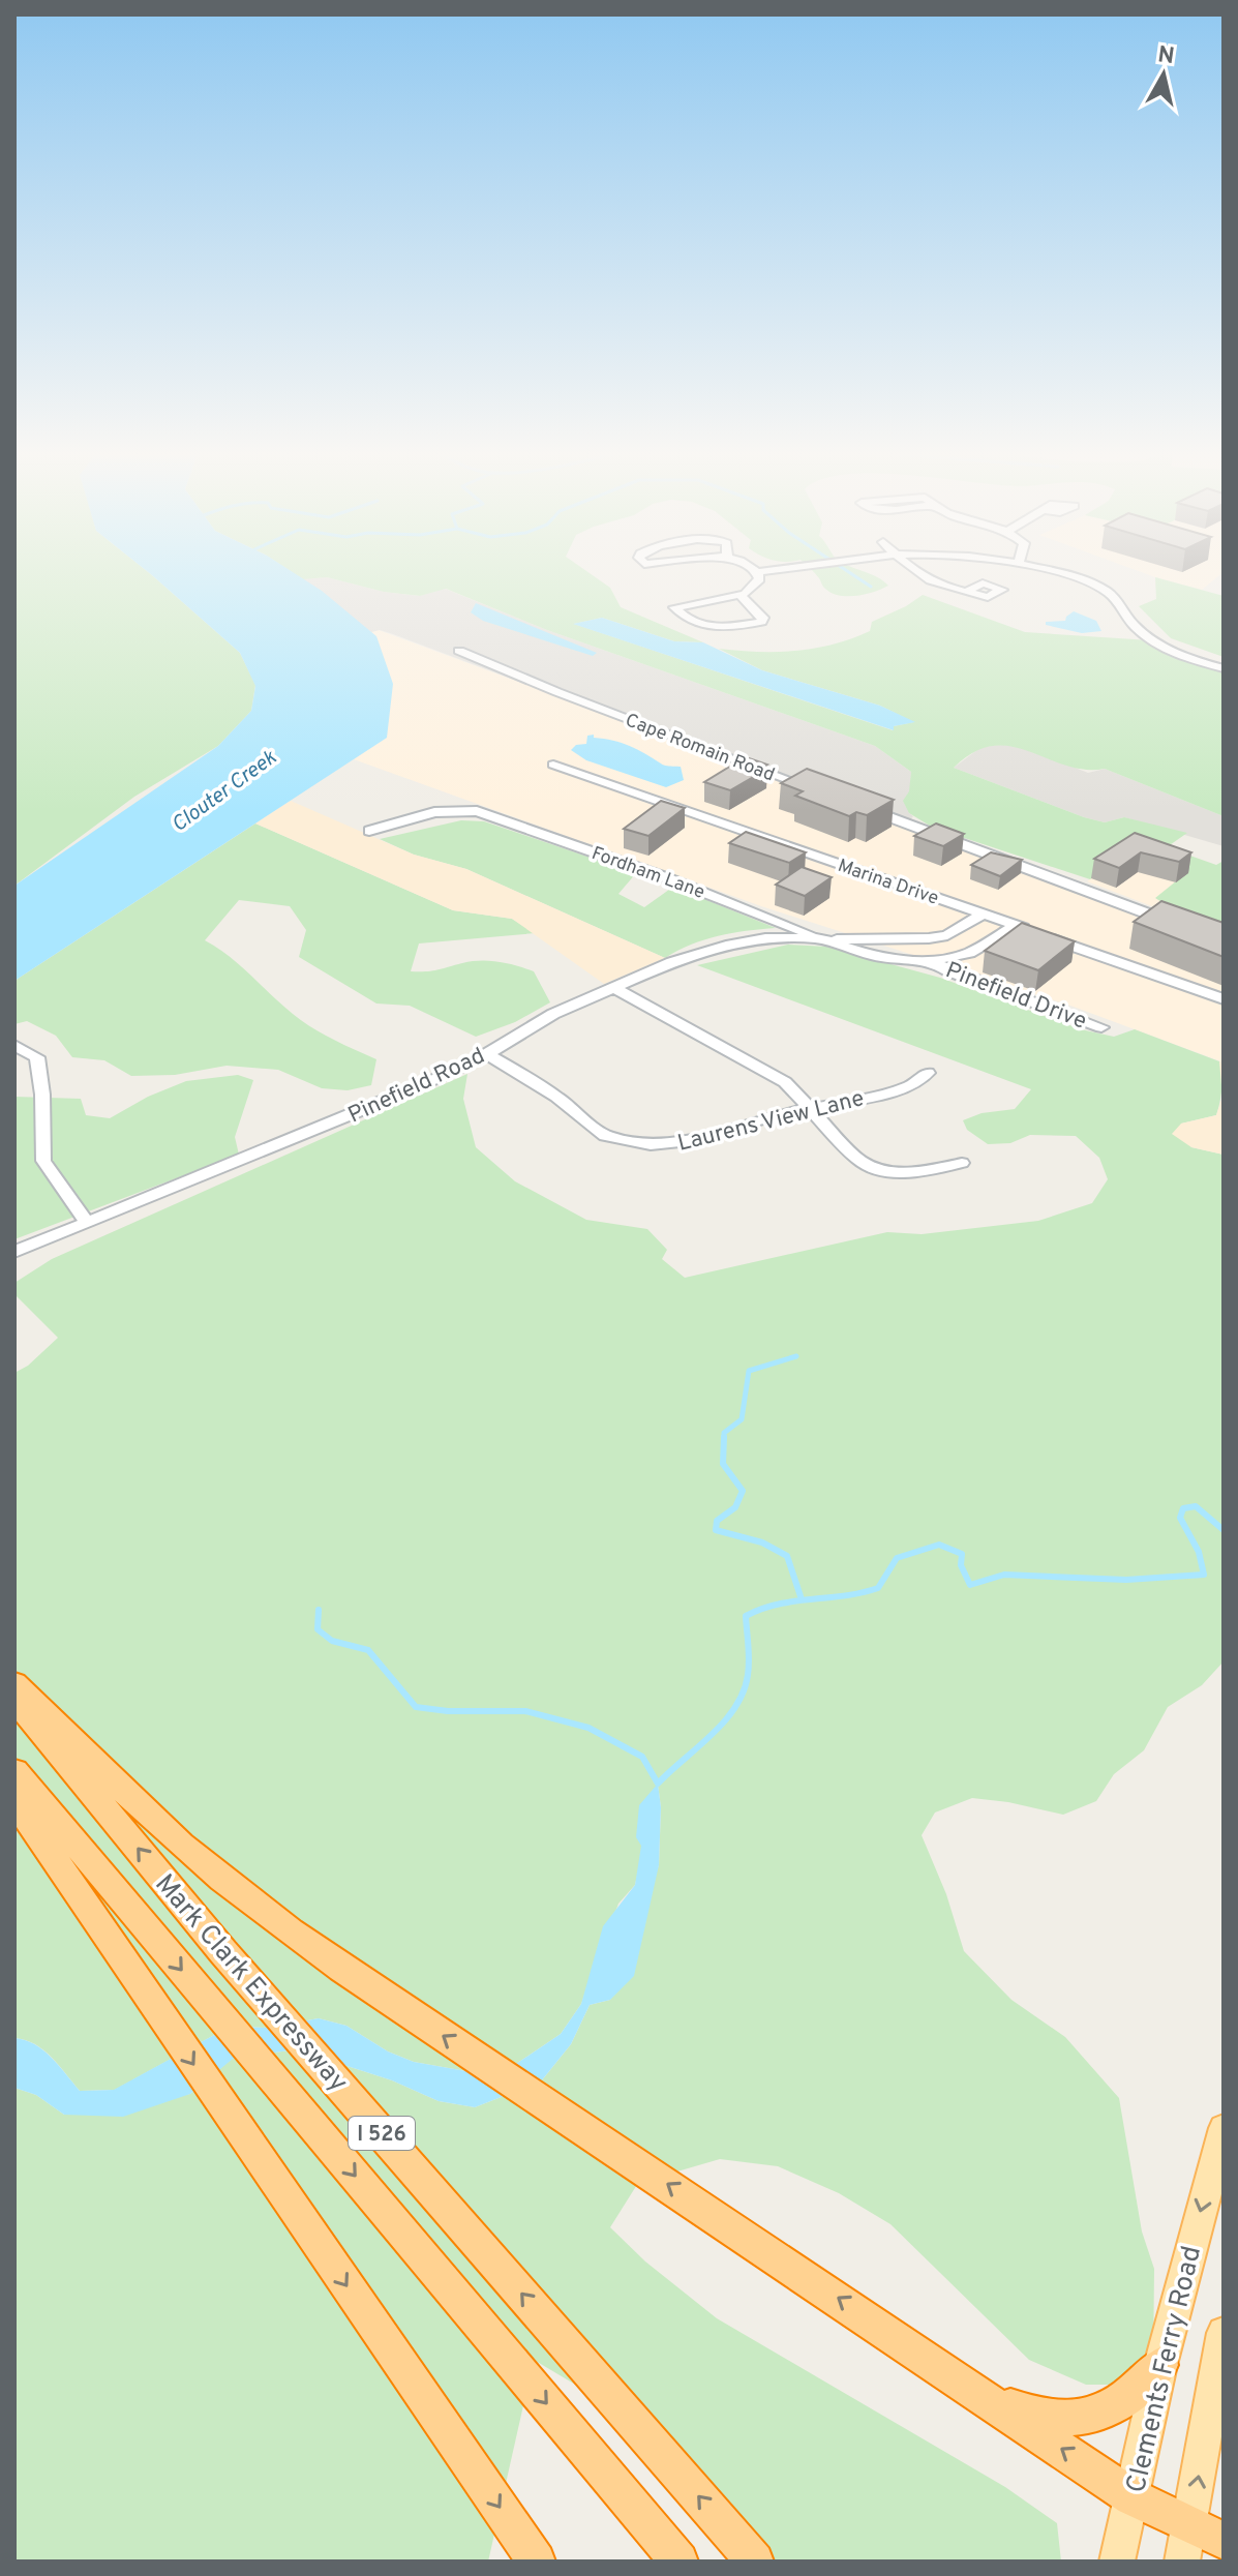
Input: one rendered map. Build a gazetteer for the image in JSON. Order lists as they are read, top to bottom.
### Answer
{
  "streets": {
    "highway": ["Mark Clark Expressway", "I 526"],
    "main road": ["Clements Ferry Road"],
    "street": [
      "Cape Romain Road",
      "Fordham Lane",
      "Marina Drive",
      "Pinefield Drive",
      "Pinefield Road",
      "Laurens View Lane"
    ]
  },
  "crossings": [
    ["Fordham Lane", "Pinefield Road"],
    ["Marina Drive", "Pinefield Road"],
    ["Pinefield Drive", "Pinefield Road"],
    ["Pinefield Road", "Laurens View Lane"]
  ],
  "one_way": ["Clements Ferry Road"],
  "water": ["Clouter Creek"],
  "north": "top"
}
